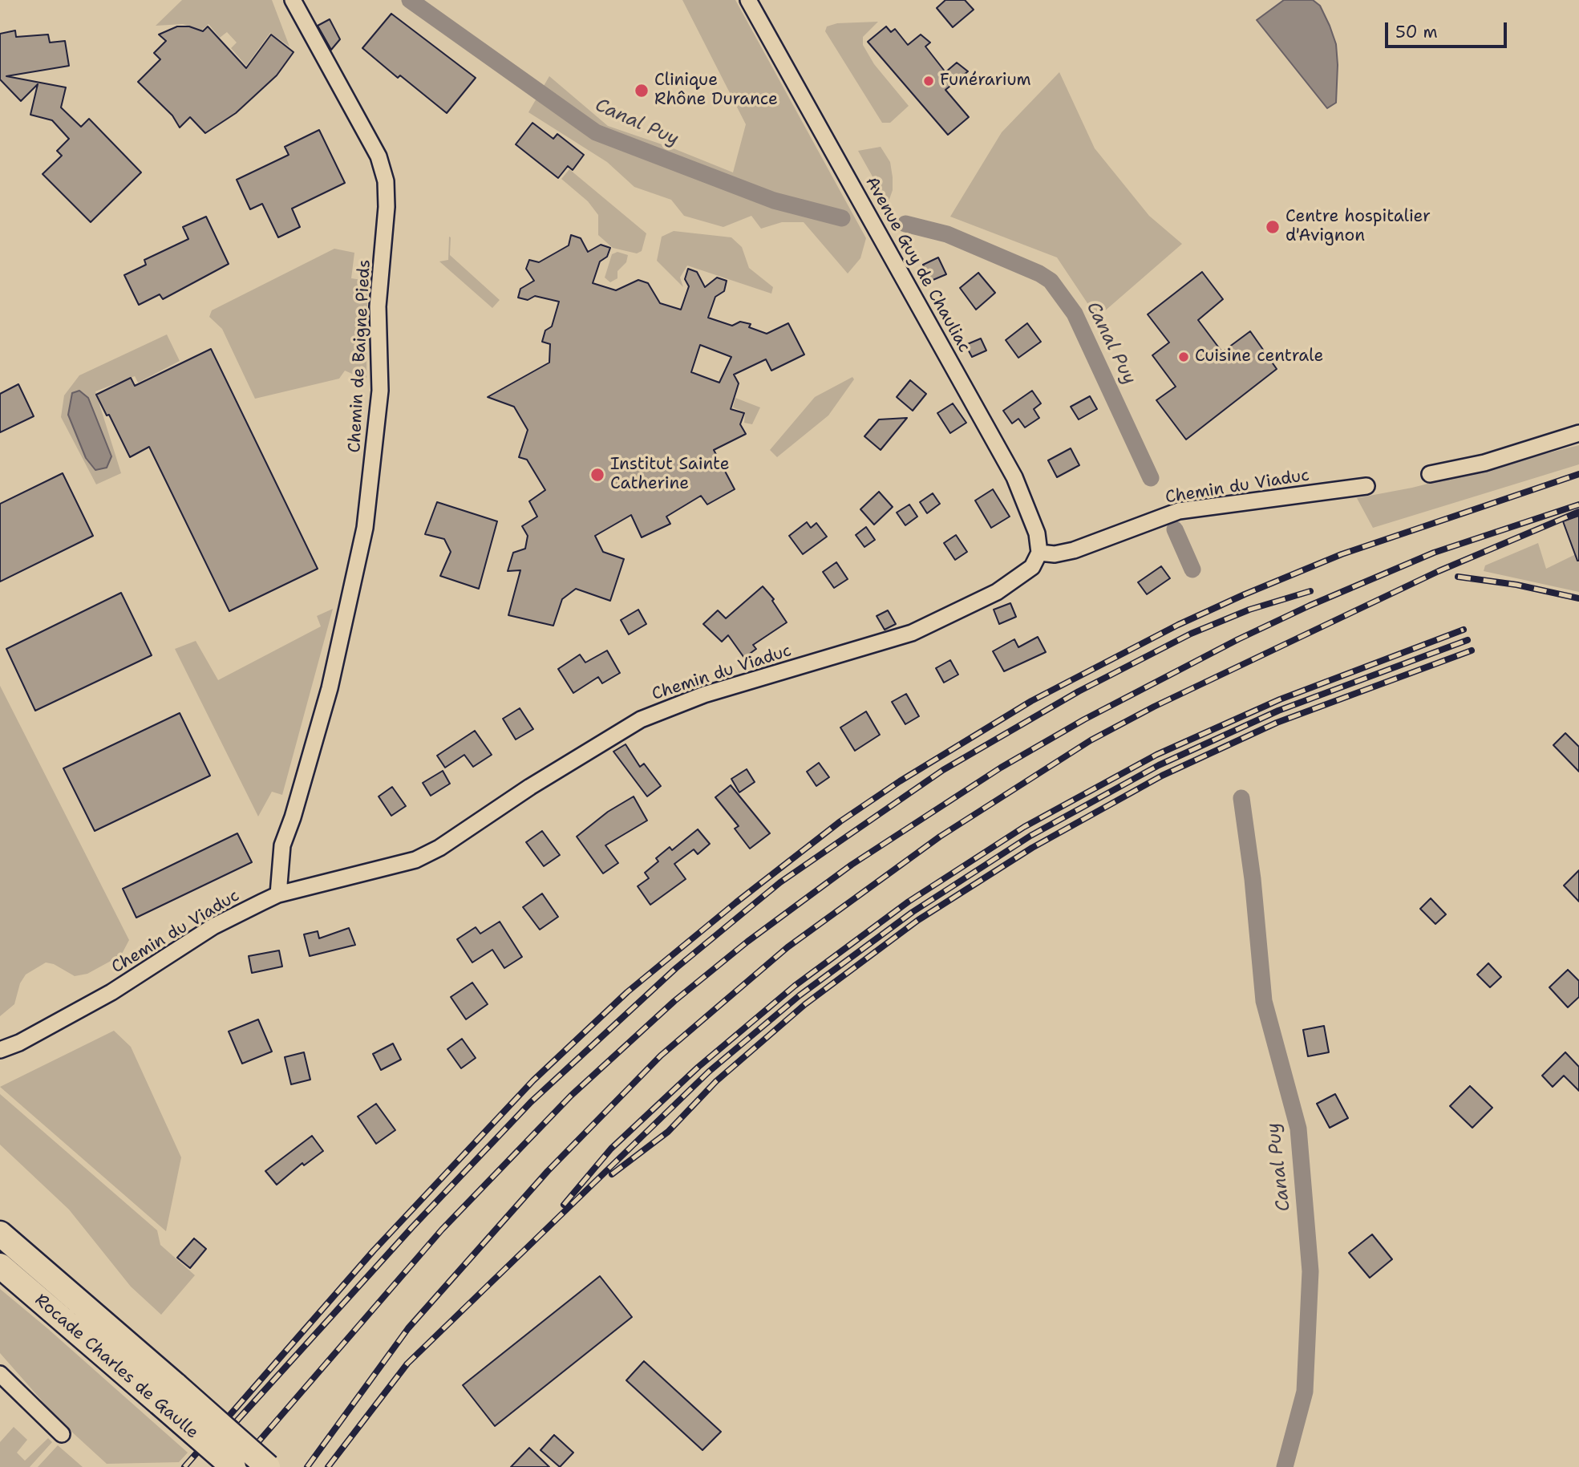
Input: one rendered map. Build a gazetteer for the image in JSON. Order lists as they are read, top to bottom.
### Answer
{
  "streets": {
    "main road": ["Rocade Charles de Gaulle"],
    "street": ["Avenue Guy de Chauliac", "Chemin de Baigne Pieds", "Chemin du Viaduc"]
  },
  "crossings": [
    ["Avenue Guy de Chauliac", "Chemin du Viaduc"],
    ["Chemin de Baigne Pieds", "Chemin du Viaduc"]
  ],
  "water": ["Canal Puy"],
  "places": [
    "Funérarium",
    "Clinique Rhône Durance",
    "Centre hospitalier d'Avignon",
    "Cuisine centrale",
    "Institut Sainte Catherine"
  ],
  "scale_bar": "50 m"
}
